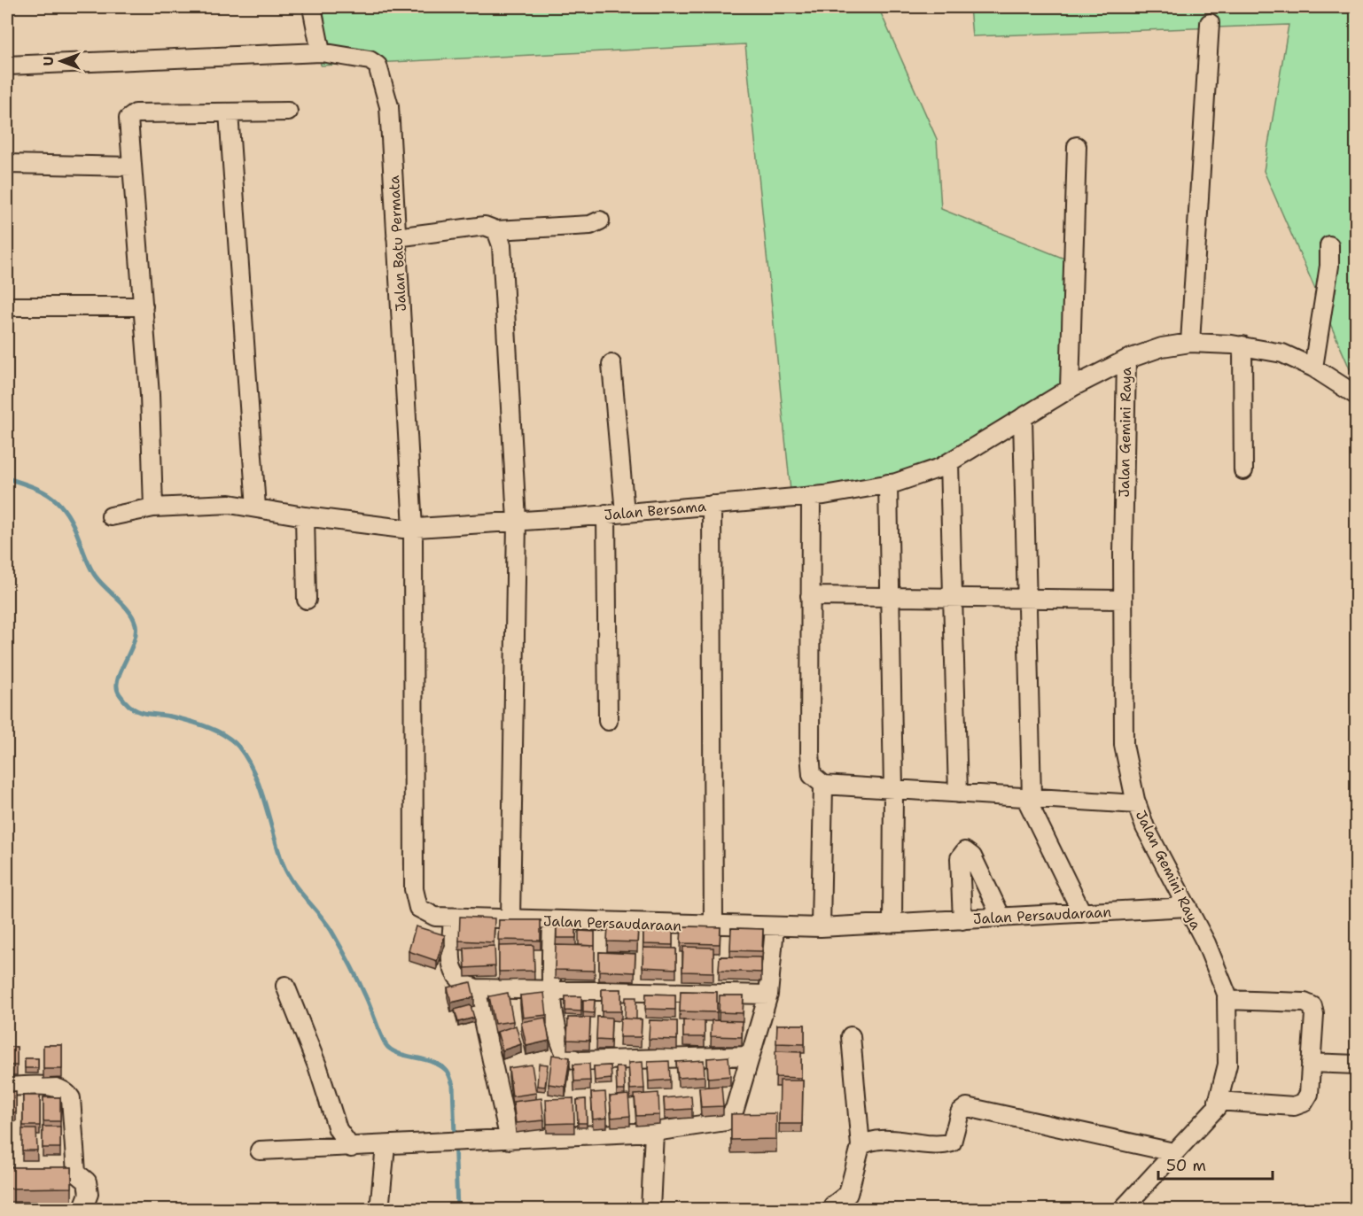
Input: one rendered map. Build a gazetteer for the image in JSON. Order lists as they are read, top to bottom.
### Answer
{
  "streets": {
    "street": [
      "Jalan Batu Permata",
      "Jalan Gemini Raya",
      "Jalan Bersama",
      "Jalan Persaudaraan"
    ]
  },
  "crossings": [
    ["Jalan Batu Permata", "Jalan Bersama"],
    ["Jalan Batu Permata", "Jalan Persaudaraan"],
    ["Jalan Gemini Raya", "Jalan Bersama"],
    ["Jalan Gemini Raya", "Jalan Persaudaraan"],
    ["Jalan Bersama", "Jalan Persaudaraan"]
  ],
  "scale_bar": "50 m",
  "north": "left"
}
